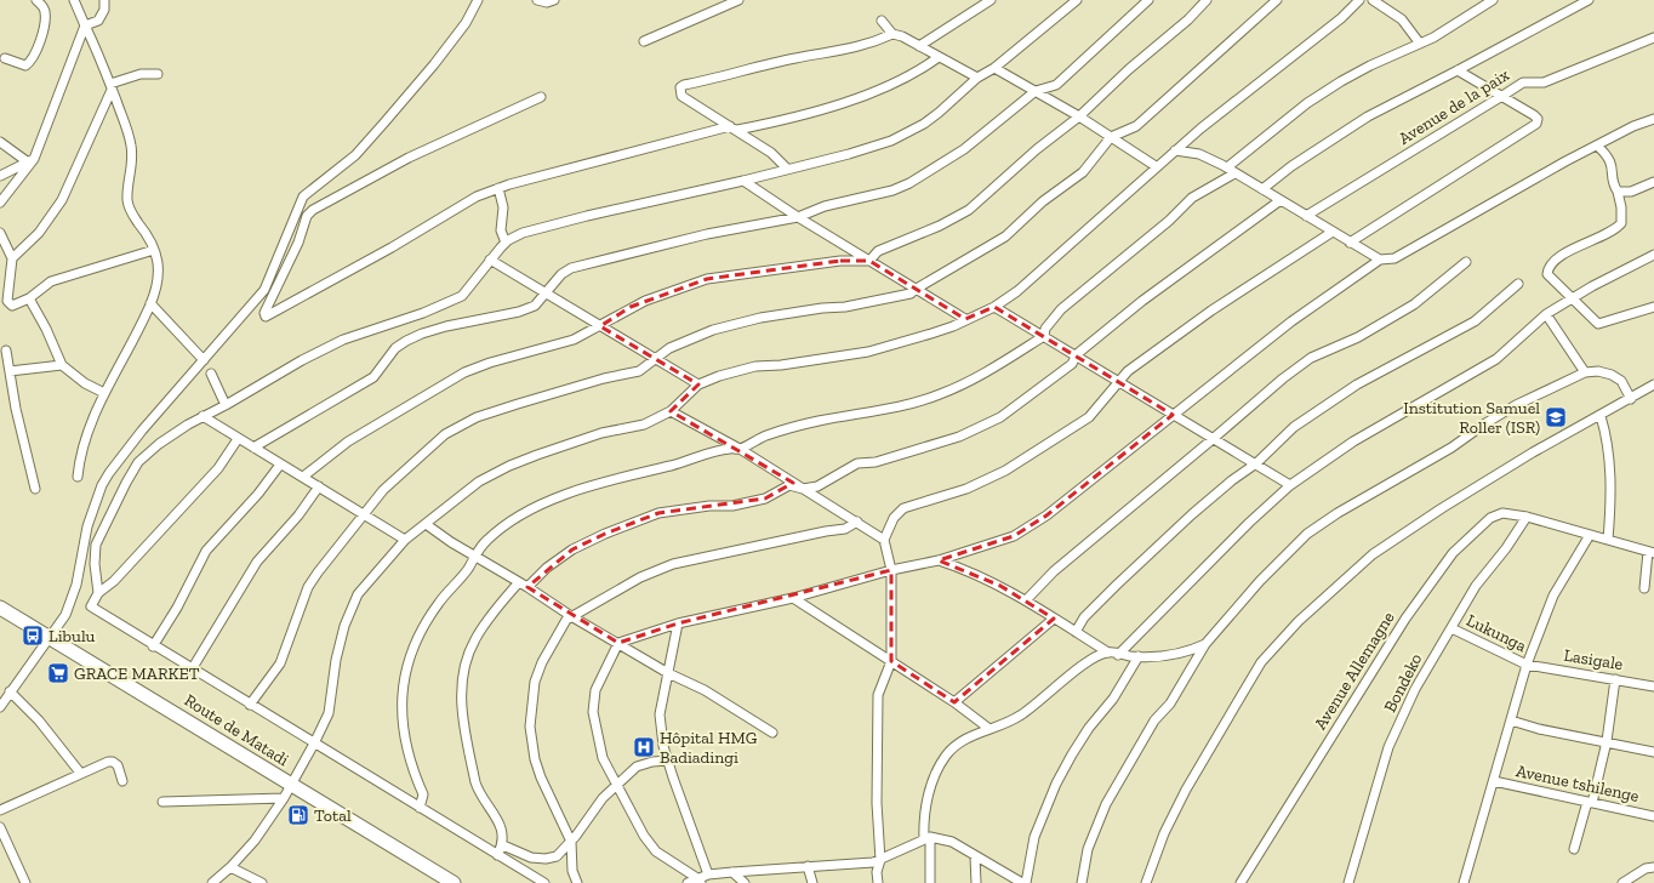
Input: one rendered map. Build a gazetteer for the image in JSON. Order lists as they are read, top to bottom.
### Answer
{
  "streets": {
    "highway": ["Route de Matadi"],
    "street": [
      "Avenue de la paix",
      "Lukunga",
      "Lasigale",
      "Avenue Allemagne",
      "Bondeko",
      "Avenue tshilenge"
    ]
  },
  "crossings": [
    ["Lukunga", "Lasigale"],
    ["Lukunga", "Bondeko"],
    ["Avenue Allemagne", "Bondeko"]
  ],
  "places": {
    "school or university": ["Institution Samuel Roller (ISR)"],
    "bus stop": ["Libulu"],
    "supermarket": ["GRACE MARKET"],
    "hospital": ["Hôpital HMG Badiadingi"],
    "fuel station": ["Total"]
  }
}
